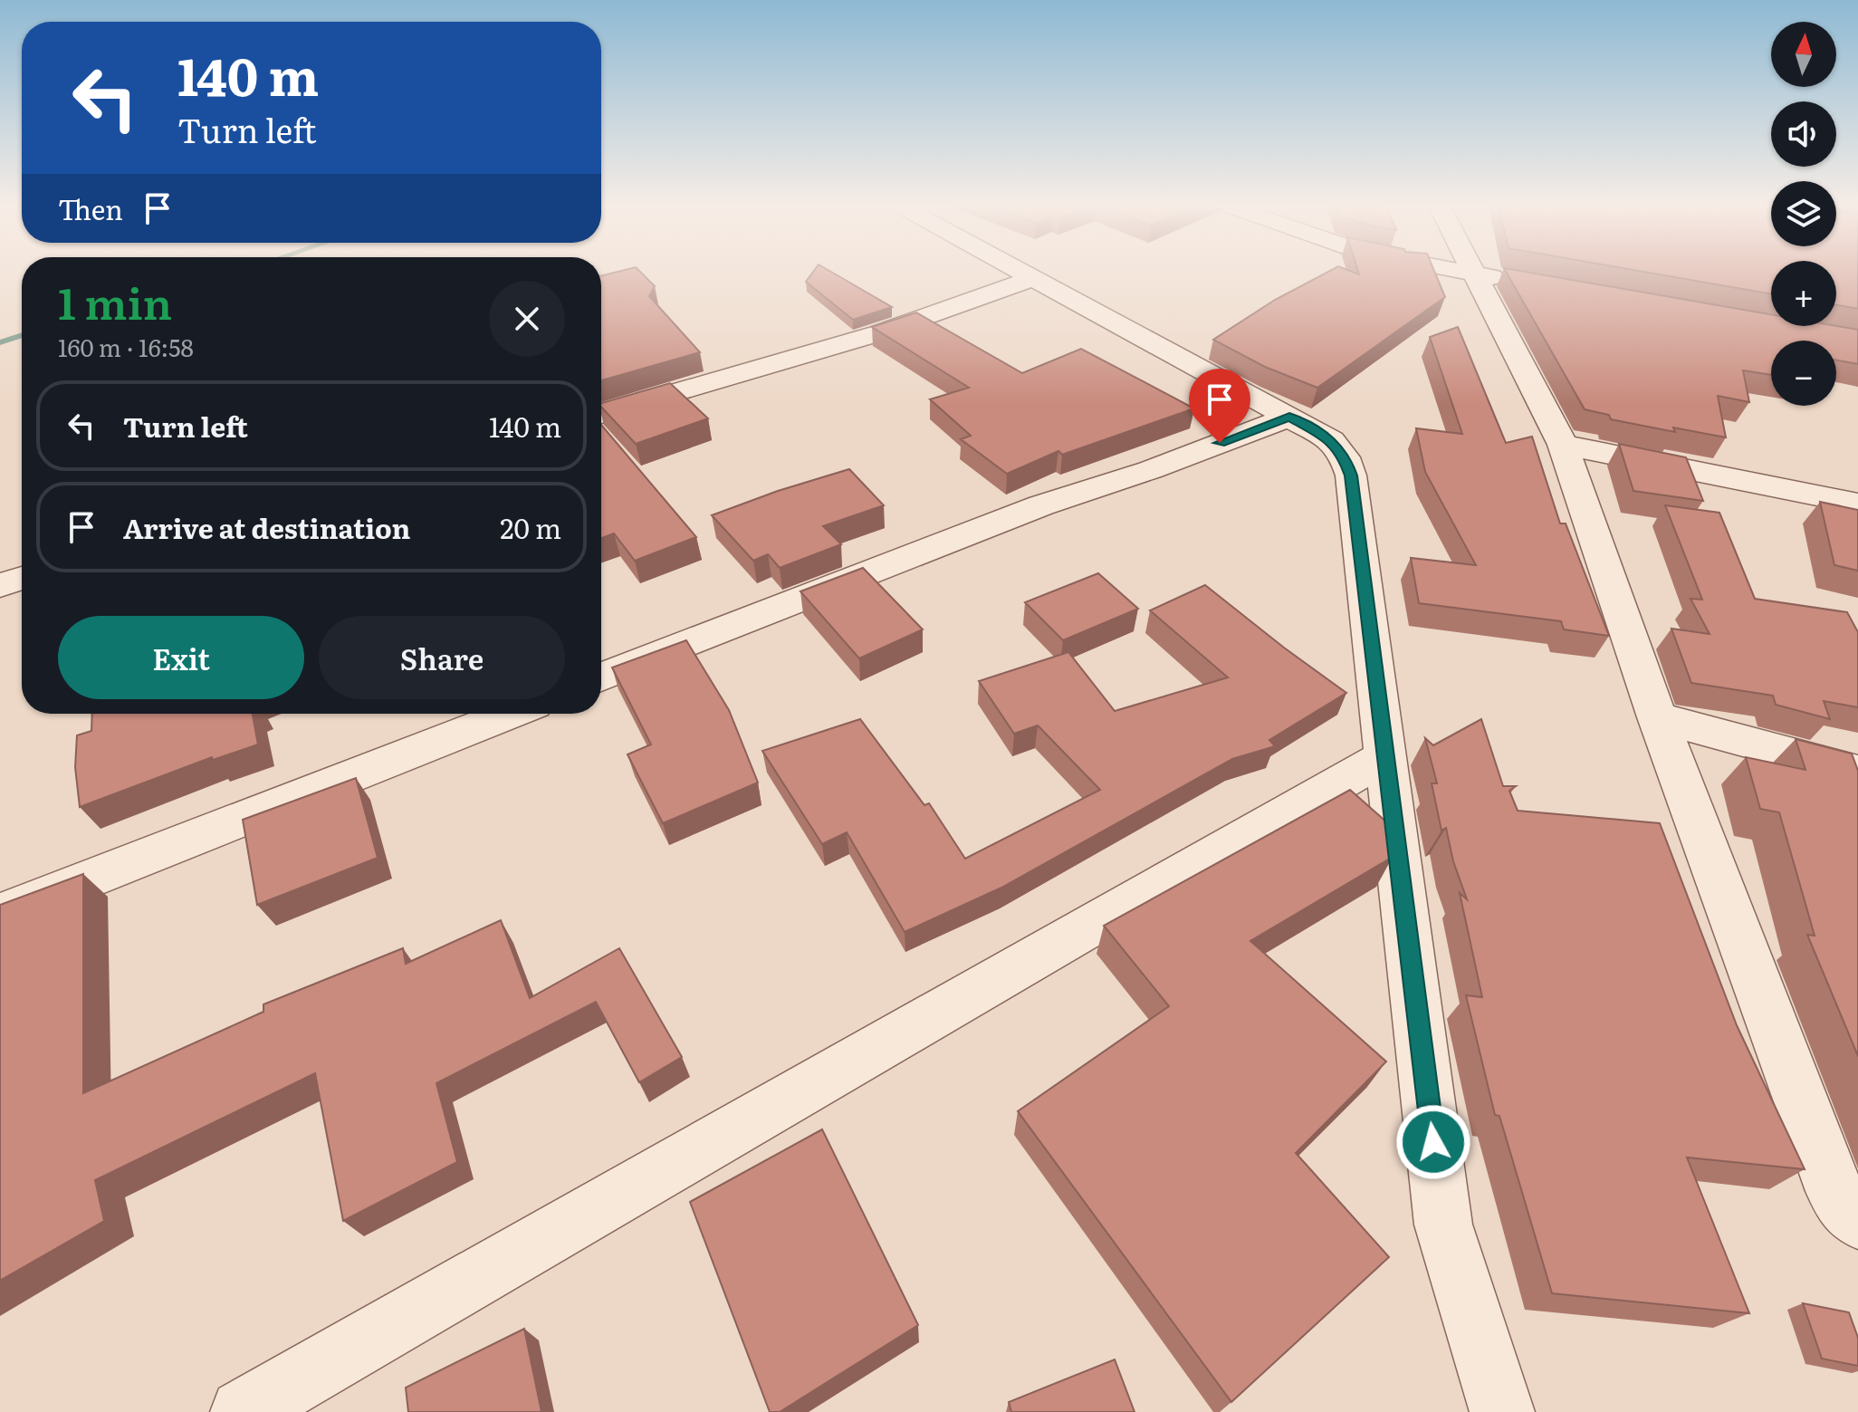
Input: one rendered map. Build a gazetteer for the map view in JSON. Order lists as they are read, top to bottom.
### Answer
{
  "north": "top",
  "page": {
    "map_buttons": ["+", "−"],
    "turn": ["140 m", "Turn left"],
    "then": "Then",
    "heading": ["1 min", "160 m · 16:58"],
    "list": [
      {
        "name": "Turn left",
        "value": "140 m"
      },
      {
        "name": "Arrive at destination",
        "value": "20 m"
      }
    ],
    "buttons": ["Exit", "Share"]
  }
}
